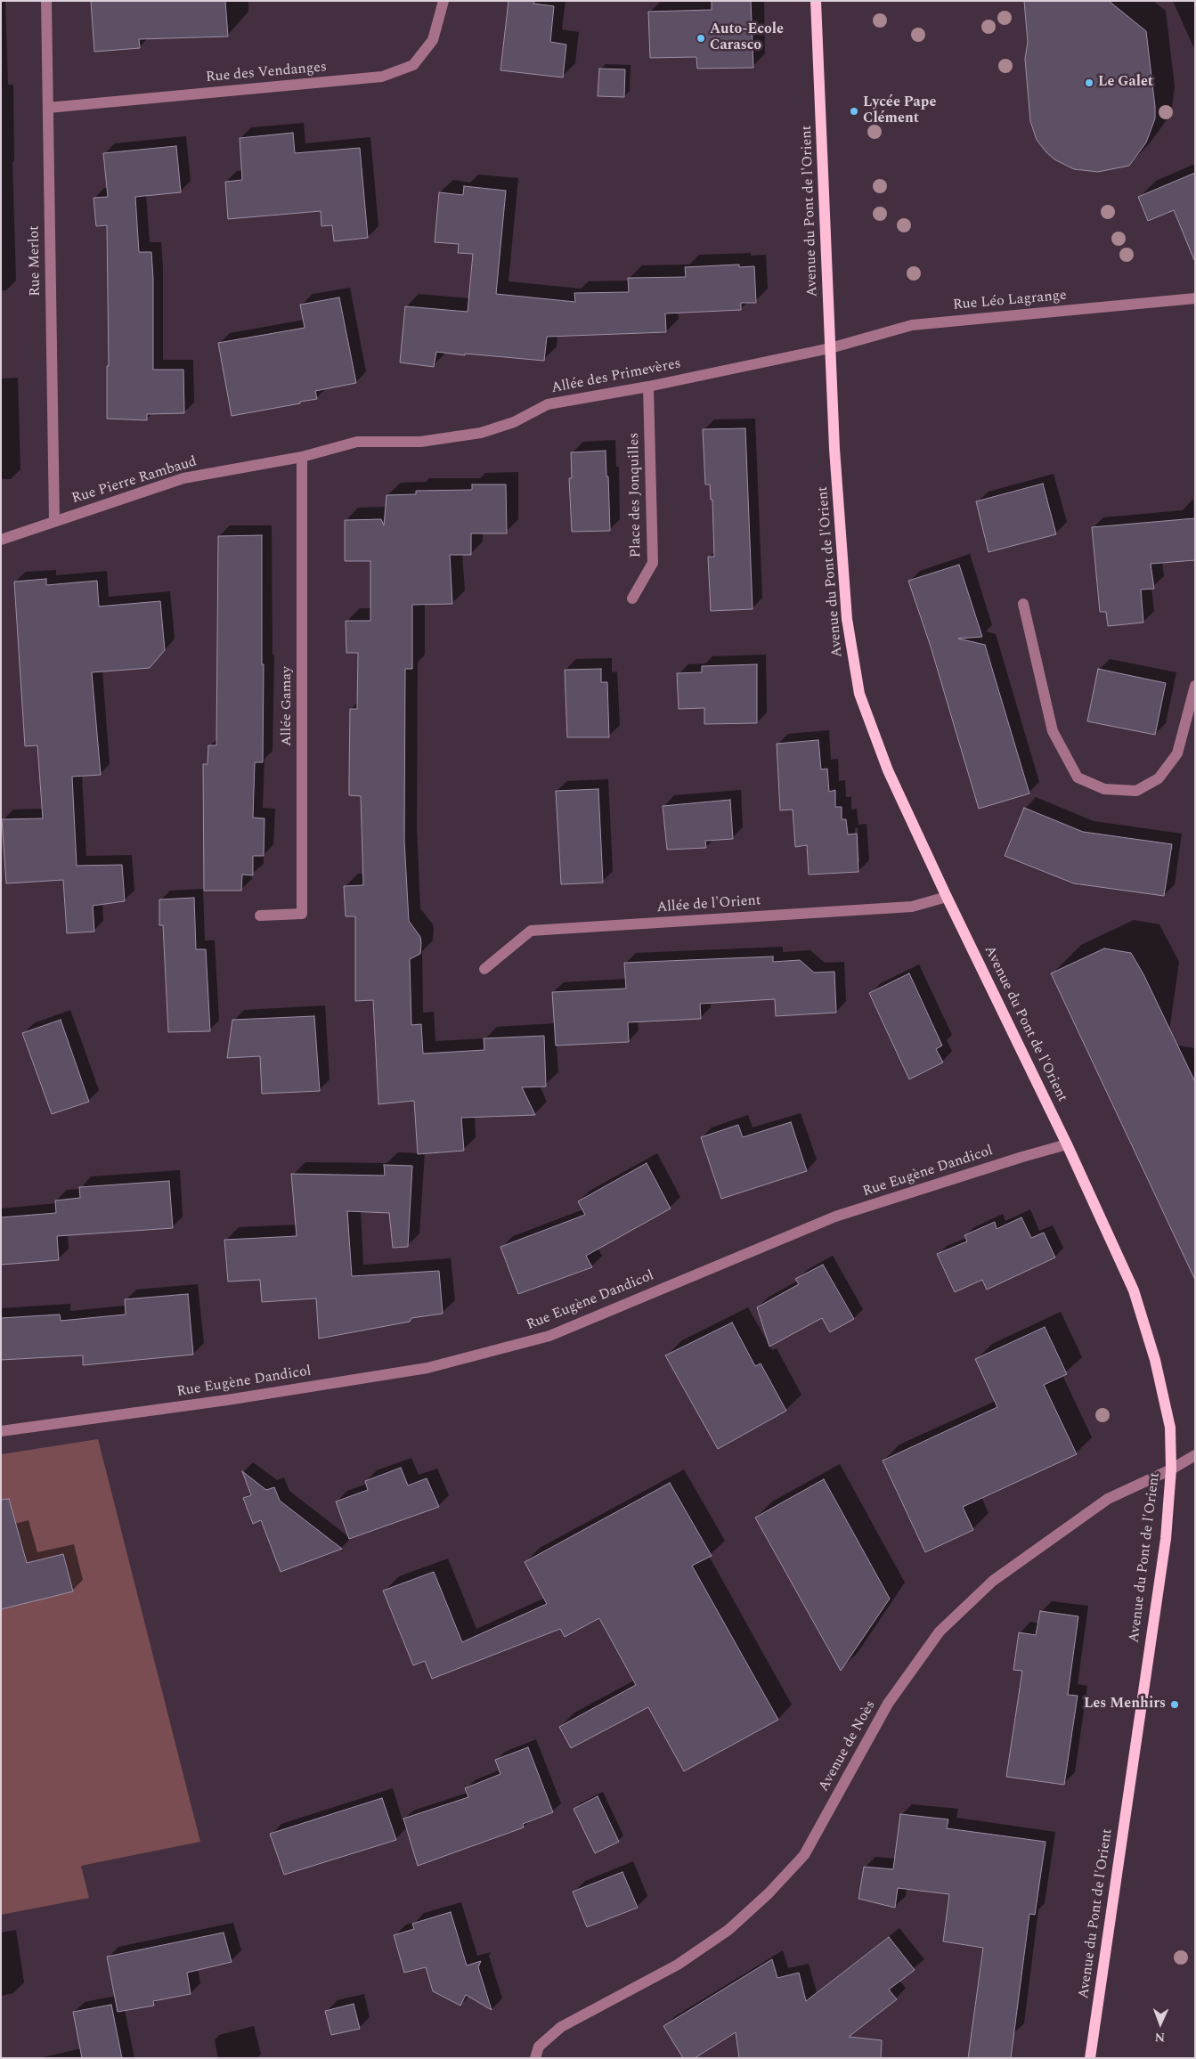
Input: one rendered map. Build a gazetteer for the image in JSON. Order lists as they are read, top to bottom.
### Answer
{
  "streets": {
    "main road": ["Avenue du Pont de l'Orient"],
    "street": [
      "Rue des Vendanges",
      "Rue Merlot",
      "Rue Léo Lagrange",
      "Allée des Primevères",
      "Rue Pierre Rambaud",
      "Place des Jonquilles",
      "Allée Gamay",
      "Allée de l'Orient",
      "Rue Eugène Dandicol",
      "Avenue de Noès"
    ]
  },
  "crossings": [
    ["Rue des Vendanges", "Rue Merlot"],
    ["Avenue du Pont de l'Orient", "Rue Léo Lagrange"],
    ["Avenue du Pont de l'Orient", "Allée des Primevères"],
    ["Avenue du Pont de l'Orient", "Allée de l'Orient"],
    ["Avenue du Pont de l'Orient", "Rue Eugène Dandicol"],
    ["Avenue du Pont de l'Orient", "Avenue de Noès"],
    ["Rue Merlot", "Rue Pierre Rambaud"],
    ["Rue Léo Lagrange", "Allée des Primevères"],
    ["Allée des Primevères", "Rue Pierre Rambaud"],
    ["Allée des Primevères", "Place des Jonquilles"],
    ["Rue Pierre Rambaud", "Allée Gamay"]
  ],
  "places": [
    "Auto-Ecole Carasco",
    "Le Galet",
    "Lycée Pape Clément",
    "Les Menhirs"
  ],
  "north": "bottom"
}
